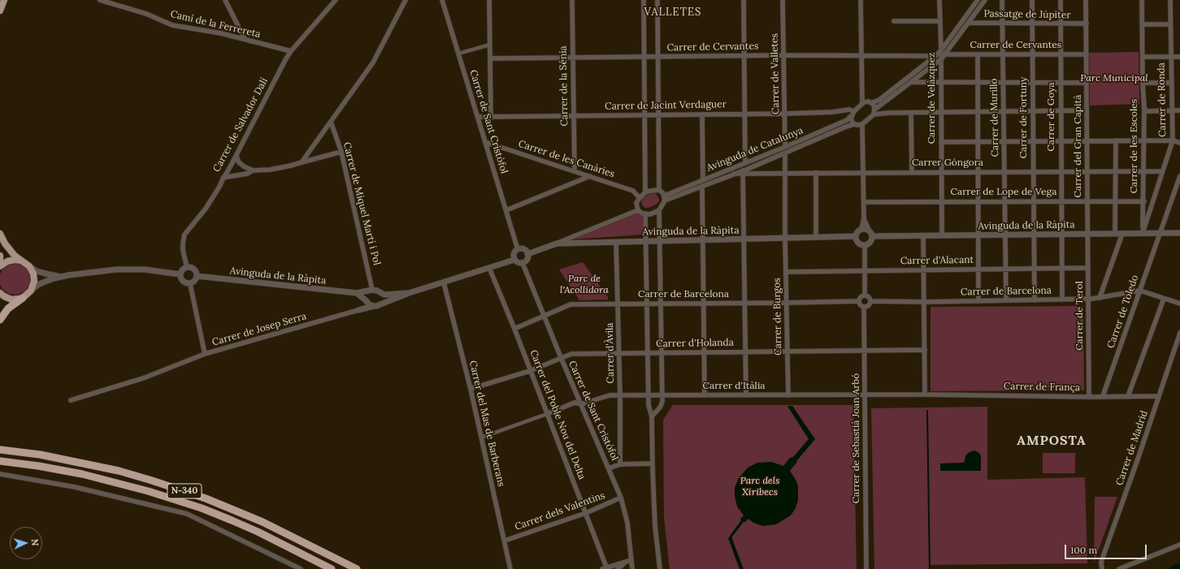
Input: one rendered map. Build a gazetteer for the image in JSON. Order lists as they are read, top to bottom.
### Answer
{
  "streets": {
    "highway": ["N-340"],
    "street": [
      "Passatge de Júpiter",
      "Camí de la Ferrereta",
      "Carrer de Cervantes",
      "Carrer de Valletes",
      "Carrer de la Sénia",
      "Carrer de Velàzquez",
      "Carrer de Ronda",
      "Carrer de Jacint Verdaguer",
      "Carrer de Goya",
      "Carrer de Murillo",
      "Carrer de Fortuny",
      "Carrer de Sant Cristòfol",
      "Carrer de Salvador Dalí",
      "Carrer del Gran Capità",
      "Carrer de les Escoles",
      "Avinguda de Catalunya",
      "Carrer de les Canàries",
      "Carrer Góngora",
      "Carrer de Lope de Vega",
      "Carrer de Miquel Martí i Pol",
      "Avinguda de la Ràpita",
      "Carrer d'Alacant",
      "Carrer de Barcelona",
      "Carrer de Toledo",
      "Carrer de Terol",
      "Carrer de Burgos",
      "Carrer de Josep Serra",
      "Carrer d'Holanda",
      "Carrer d'Àvila",
      "Carrer d'Itàlia",
      "Carrer de França",
      "Carrer del Poble Nou del Delta",
      "Carrer del Mas de Barberans",
      "Carrer de Sebastià Joan Arbó",
      "Carrer de Madrid",
      "Carrer dels Valentins"
    ]
  },
  "crossings": [
    ["Passatge de Júpiter", "Carrer de Goya"],
    ["Passatge de Júpiter", "Carrer de Murillo"],
    ["Passatge de Júpiter", "Carrer de Fortuny"],
    ["Passatge de Júpiter", "Carrer del Gran Capità"],
    ["Camí de la Ferrereta", "Carrer de Salvador Dalí"],
    ["Carrer de Cervantes", "Carrer de Valletes"],
    ["Carrer de Cervantes", "Carrer de la Sénia"],
    ["Carrer de Cervantes", "Carrer de Goya"],
    ["Carrer de Cervantes", "Carrer de Murillo"],
    ["Carrer de Cervantes", "Carrer de Fortuny"],
    ["Carrer de Cervantes", "Carrer del Gran Capità"],
    ["Carrer de Valletes", "Carrer de Jacint Verdaguer"],
    ["Carrer de Valletes", "Avinguda de Catalunya"],
    ["Carrer de la Sénia", "Carrer de Jacint Verdaguer"],
    ["Carrer de la Sénia", "Carrer de les Canàries"],
    ["Carrer de Velàzquez", "Carrer Góngora"],
    ["Carrer de Velàzquez", "Carrer de Lope de Vega"],
    ["Carrer de Velàzquez", "Avinguda de la Ràpita"],
    ["Carrer de Ronda", "Carrer de les Escoles"],
    ["Carrer de Ronda", "Carrer Góngora"],
    ["Carrer de Ronda", "Avinguda de la Ràpita"],
    ["Carrer de Jacint Verdaguer", "Carrer de Sant Cristòfol"],
    ["Carrer de Goya", "Carrer Góngora"],
    ["Carrer de Goya", "Carrer de Lope de Vega"],
    ["Carrer de Goya", "Avinguda de la Ràpita"],
    ["Carrer de Goya", "Carrer d'Alacant"],
    ["Carrer de Goya", "Carrer de Barcelona"],
    ["Carrer de Murillo", "Carrer Góngora"],
    ["Carrer de Murillo", "Carrer de Lope de Vega"],
    ["Carrer de Murillo", "Avinguda de la Ràpita"],
    ["Carrer de Murillo", "Carrer d'Alacant"],
    ["Carrer de Murillo", "Carrer de Barcelona"],
    ["Carrer de Fortuny", "Carrer Góngora"],
    ["Carrer de Fortuny", "Carrer de Lope de Vega"],
    ["Carrer de Fortuny", "Avinguda de la Ràpita"],
    ["Carrer de Fortuny", "Carrer d'Alacant"],
    ["Carrer de Fortuny", "Carrer de Barcelona"],
    ["Carrer de Sant Cristòfol", "Carrer de les Canàries"],
    ["Carrer de Sant Cristòfol", "Avinguda de la Ràpita"],
    ["Carrer de Sant Cristòfol", "Carrer de Barcelona"],
    ["Carrer de Sant Cristòfol", "Carrer d'Holanda"],
    ["Carrer de Sant Cristòfol", "Carrer d'Itàlia"],
    ["Carrer de Sant Cristòfol", "Carrer dels Valentins"],
    ["Carrer de Salvador Dalí", "Avinguda de la Ràpita"],
    ["Carrer del Gran Capità", "Carrer Góngora"],
    ["Carrer del Gran Capità", "Carrer de Lope de Vega"],
    ["Carrer del Gran Capità", "Avinguda de la Ràpita"],
    ["Carrer del Gran Capità", "Carrer de Terol"],
    ["Carrer de les Escoles", "Carrer Góngora"],
    ["Carrer de les Escoles", "Carrer de Lope de Vega"],
    ["Carrer de les Escoles", "Avinguda de la Ràpita"],
    ["Avinguda de Catalunya", "Carrer de les Canàries"],
    ["Carrer de Miquel Martí i Pol", "Avinguda de la Ràpita"],
    ["Avinguda de la Ràpita", "Carrer de Toledo"],
    ["Avinguda de la Ràpita", "Carrer de Terol"],
    ["Avinguda de la Ràpita", "Carrer de Burgos"],
    ["Avinguda de la Ràpita", "Carrer d'Àvila"],
    ["Carrer d'Alacant", "Carrer de Terol"],
    ["Carrer d'Alacant", "Carrer de Burgos"],
    ["Carrer de Barcelona", "Carrer de Toledo"],
    ["Carrer de Barcelona", "Carrer de Terol"],
    ["Carrer de Barcelona", "Carrer de Burgos"],
    ["Carrer de Barcelona", "Carrer d'Àvila"],
    ["Carrer de Barcelona", "Carrer del Poble Nou del Delta"],
    ["Carrer de Barcelona", "Carrer de Sebastià Joan Arbó"],
    ["Carrer de Toledo", "Carrer de França"],
    ["Carrer de Terol", "Carrer de França"],
    ["Carrer de Burgos", "Carrer d'Holanda"],
    ["Carrer de Burgos", "Carrer d'Itàlia"],
    ["Carrer d'Holanda", "Carrer d'Àvila"],
    ["Carrer d'Holanda", "Carrer del Poble Nou del Delta"],
    ["Carrer d'Holanda", "Carrer del Mas de Barberans"],
    ["Carrer d'Holanda", "Carrer de Sebastià Joan Arbó"],
    ["Carrer d'Àvila", "Carrer d'Itàlia"],
    ["Carrer d'Itàlia", "Carrer de França"],
    ["Carrer d'Itàlia", "Carrer del Poble Nou del Delta"],
    ["Carrer d'Itàlia", "Carrer de Sebastià Joan Arbó"],
    ["Carrer de França", "Carrer de Madrid"],
    ["Carrer del Poble Nou del Delta", "Carrer dels Valentins"],
    ["Carrer del Mas de Barberans", "Carrer dels Valentins"]
  ],
  "districts": ["VALLETES", "AMPOSTA"],
  "parks": ["Parc Municipal", "Parc de l'Acollidora", "Parc dels Xiribecs"],
  "scale_bar": "100 m",
  "north": "right"
}
